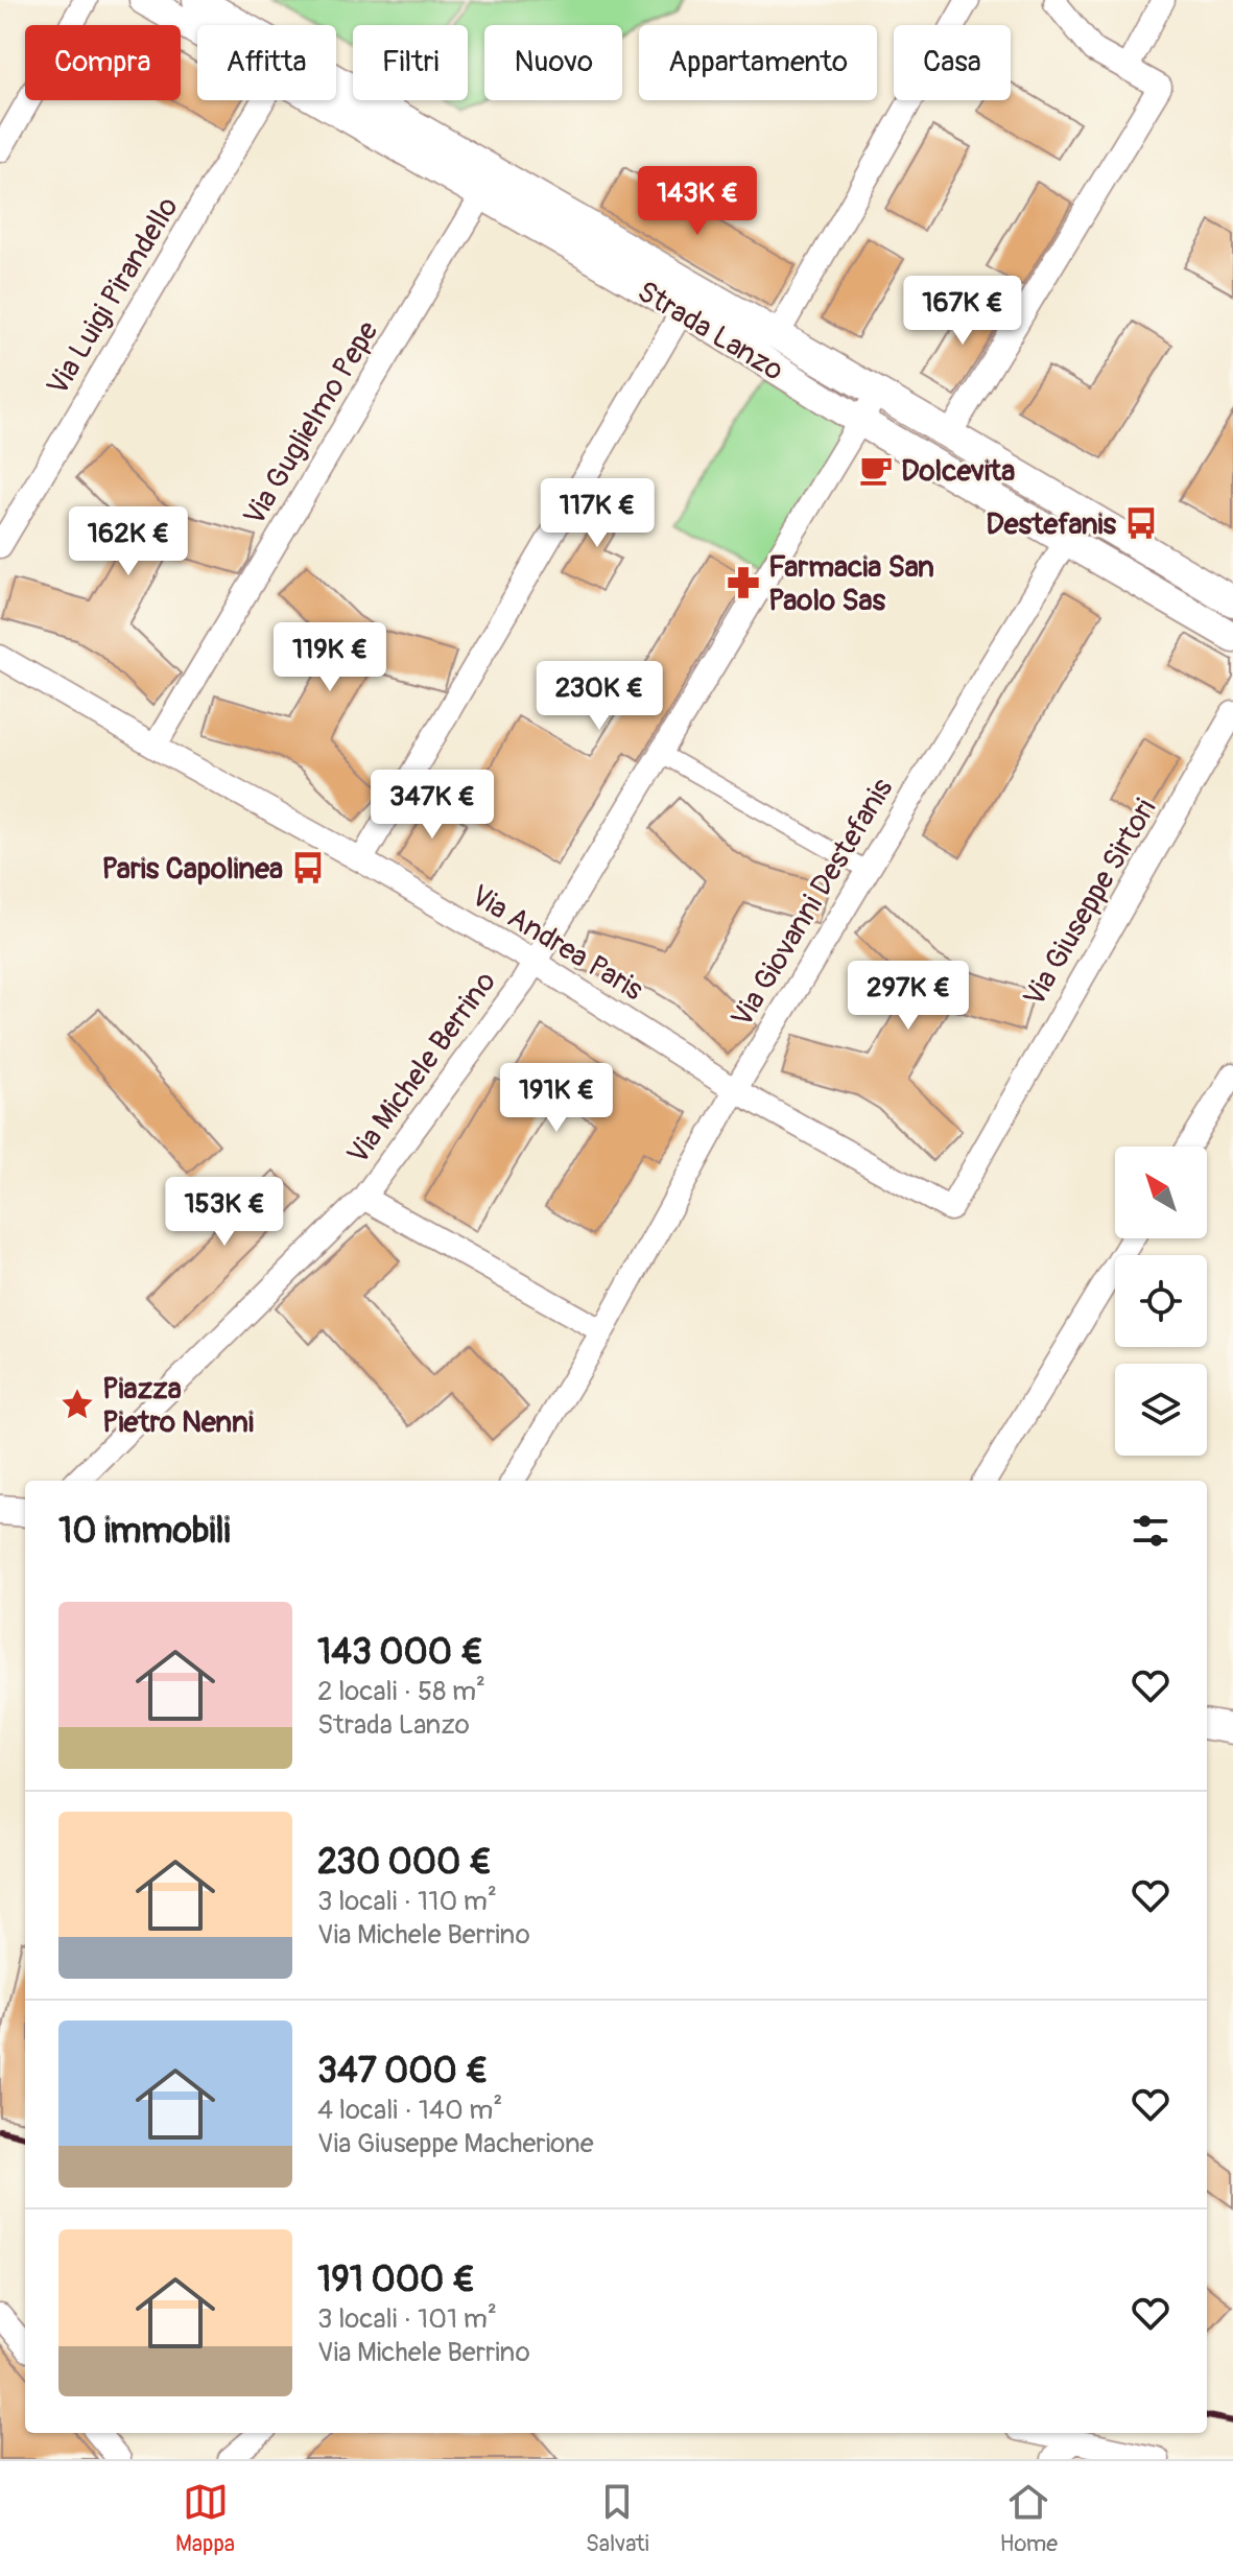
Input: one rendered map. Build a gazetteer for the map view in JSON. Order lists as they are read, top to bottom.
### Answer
{
  "streets": {
    "street": [
      "Via Luigi Pirandello",
      "Strada Lanzo",
      "Via Guglielmo Pepe",
      "Via Giovanni Destefanis",
      "Via Giuseppe Sirtori",
      "Via Andrea Paris",
      "Via Michele Berrino"
    ]
  },
  "crossings": [
    ["Strada Lanzo", "Via Guglielmo Pepe"],
    ["Strada Lanzo", "Via Giovanni Destefanis"],
    ["Strada Lanzo", "Via Michele Berrino"],
    ["Via Guglielmo Pepe", "Via Andrea Paris"],
    ["Via Giovanni Destefanis", "Via Andrea Paris"],
    ["Via Giuseppe Sirtori", "Via Andrea Paris"],
    ["Via Andrea Paris", "Via Michele Berrino"]
  ],
  "places": {
    "cafe": ["Dolcevita"],
    "bus stop": ["Destefanis", "Paris Capolinea"],
    "pharmacy": ["Farmacia San Paolo Sas"],
    "place": ["Piazza Pietro Nenni"]
  },
  "north": "top left",
  "page": {
    "chip": [
      "Compra",
      "Affitta",
      "Filtri",
      "Nuovo",
      "Appartamento",
      "Casa"
    ],
    "price": [
      "143K €",
      "167K €",
      "117K €",
      "162K €",
      "119K €",
      "230K €",
      "347K €",
      "297K €",
      "191K €",
      "153K €"
    ],
    "heading": "10 immobili",
    "list": [
      {
        "name": "143 000 €",
        "note": "2 locali · 58 m² · Strada Lanzo"
      },
      {
        "name": "230 000 €",
        "note": "3 locali · 110 m² · Via Michele Berrino"
      },
      {
        "name": "347 000 €",
        "note": "4 locali · 140 m² · Via Giuseppe Macherione"
      },
      {
        "name": "191 000 €",
        "note": "3 locali · 101 m² · Via Michele Berrino"
      }
    ],
    "tabs": ["Mappa", "Salvati", "Home"]
  }
}
